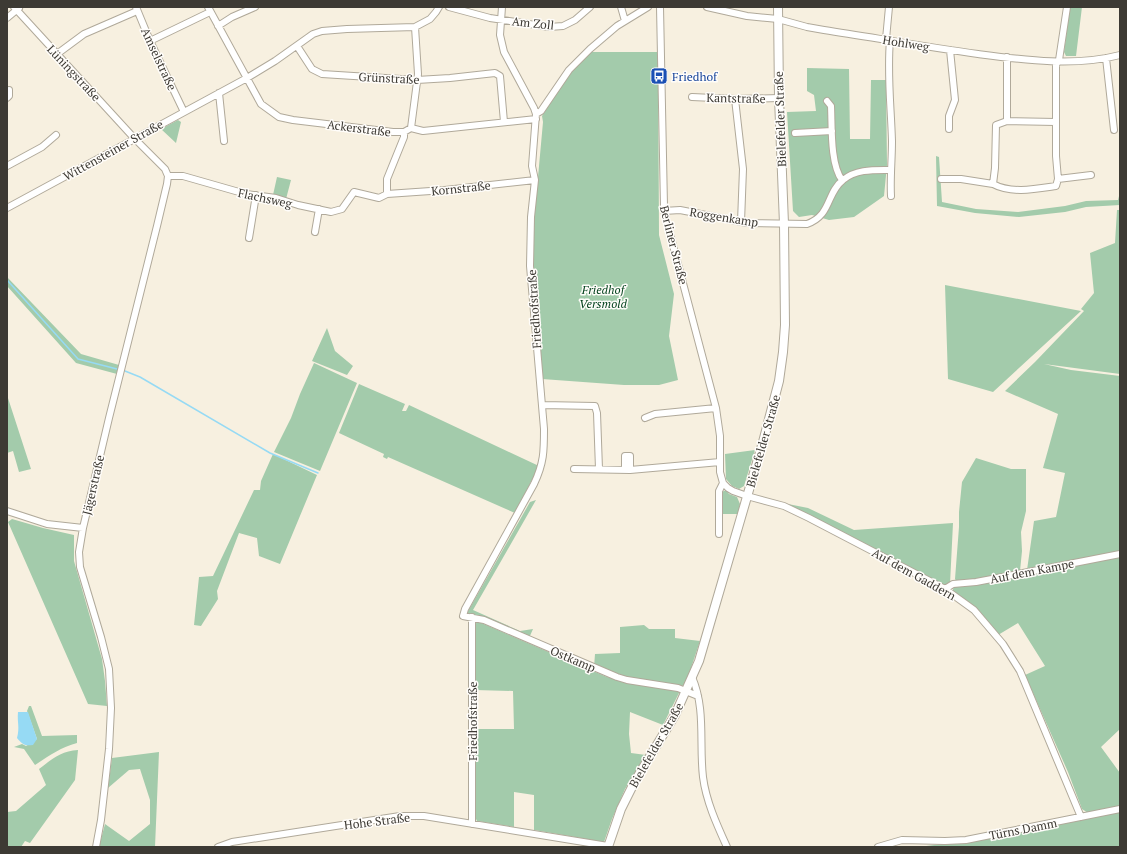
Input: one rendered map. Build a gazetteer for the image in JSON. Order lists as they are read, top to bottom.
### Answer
{
  "streets": {
    "main road": ["Bielefelder Straße"],
    "street": [
      "Am Zoll",
      "Hohlweg",
      "Amselstraße",
      "Lüningstraße",
      "Grünstraße",
      "Kantstraße",
      "Ackerstraße",
      "Wittensteiner Straße",
      "Kornstraße",
      "Flachsweg",
      "Roggenkamp",
      "Berliner Straße",
      "Friedhofstraße",
      "Jägerstraße",
      "Auf dem Kampe",
      "Auf dem Gaddern",
      "Ostkamp",
      "Hohe Straße",
      "Türns Damm"
    ]
  },
  "crossings": [
    ["Am Zoll", "Friedhofstraße"],
    ["Hohlweg", "Bielefelder Straße"],
    ["Amselstraße", "Wittensteiner Straße"],
    ["Lüningstraße", "Wittensteiner Straße"],
    ["Grünstraße", "Wittensteiner Straße"],
    ["Kantstraße", "Bielefelder Straße"],
    ["Bielefelder Straße", "Roggenkamp"],
    ["Bielefelder Straße", "Auf dem Gaddern"],
    ["Bielefelder Straße", "Ostkamp"],
    ["Bielefelder Straße", "Hohe Straße"],
    ["Ackerstraße", "Wittensteiner Straße"],
    ["Kornstraße", "Flachsweg"],
    ["Kornstraße", "Friedhofstraße"],
    ["Flachsweg", "Jägerstraße"],
    ["Roggenkamp", "Berliner Straße"],
    ["Friedhofstraße", "Ostkamp"],
    ["Friedhofstraße", "Hohe Straße"],
    ["Auf dem Kampe", "Auf dem Gaddern"],
    ["Auf dem Gaddern", "Türns Damm"]
  ],
  "parks": ["Friedhof Versmold"],
  "places": {
    "bus stop": ["Friedhof"]
  }
}
